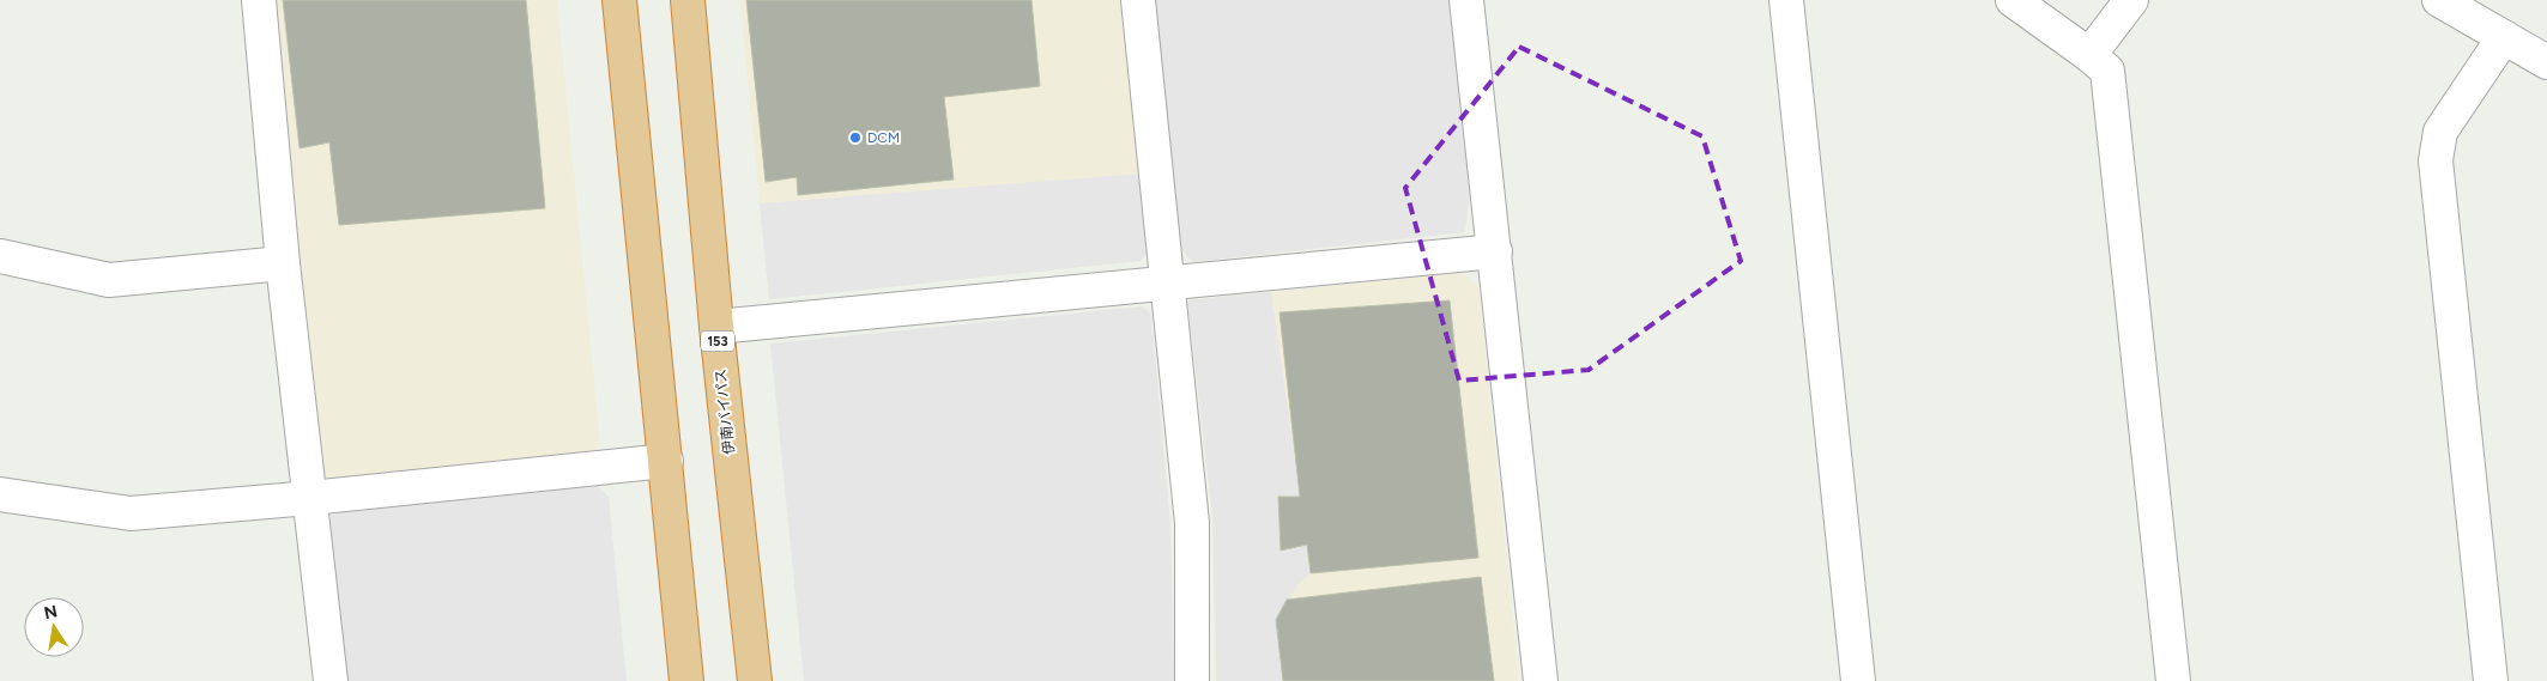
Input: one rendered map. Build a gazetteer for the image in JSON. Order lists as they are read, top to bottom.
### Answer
{
  "streets": {
    "highway": ["153", "伊南バイパス"]
  },
  "places": ["DCM"],
  "north": "top"
}
